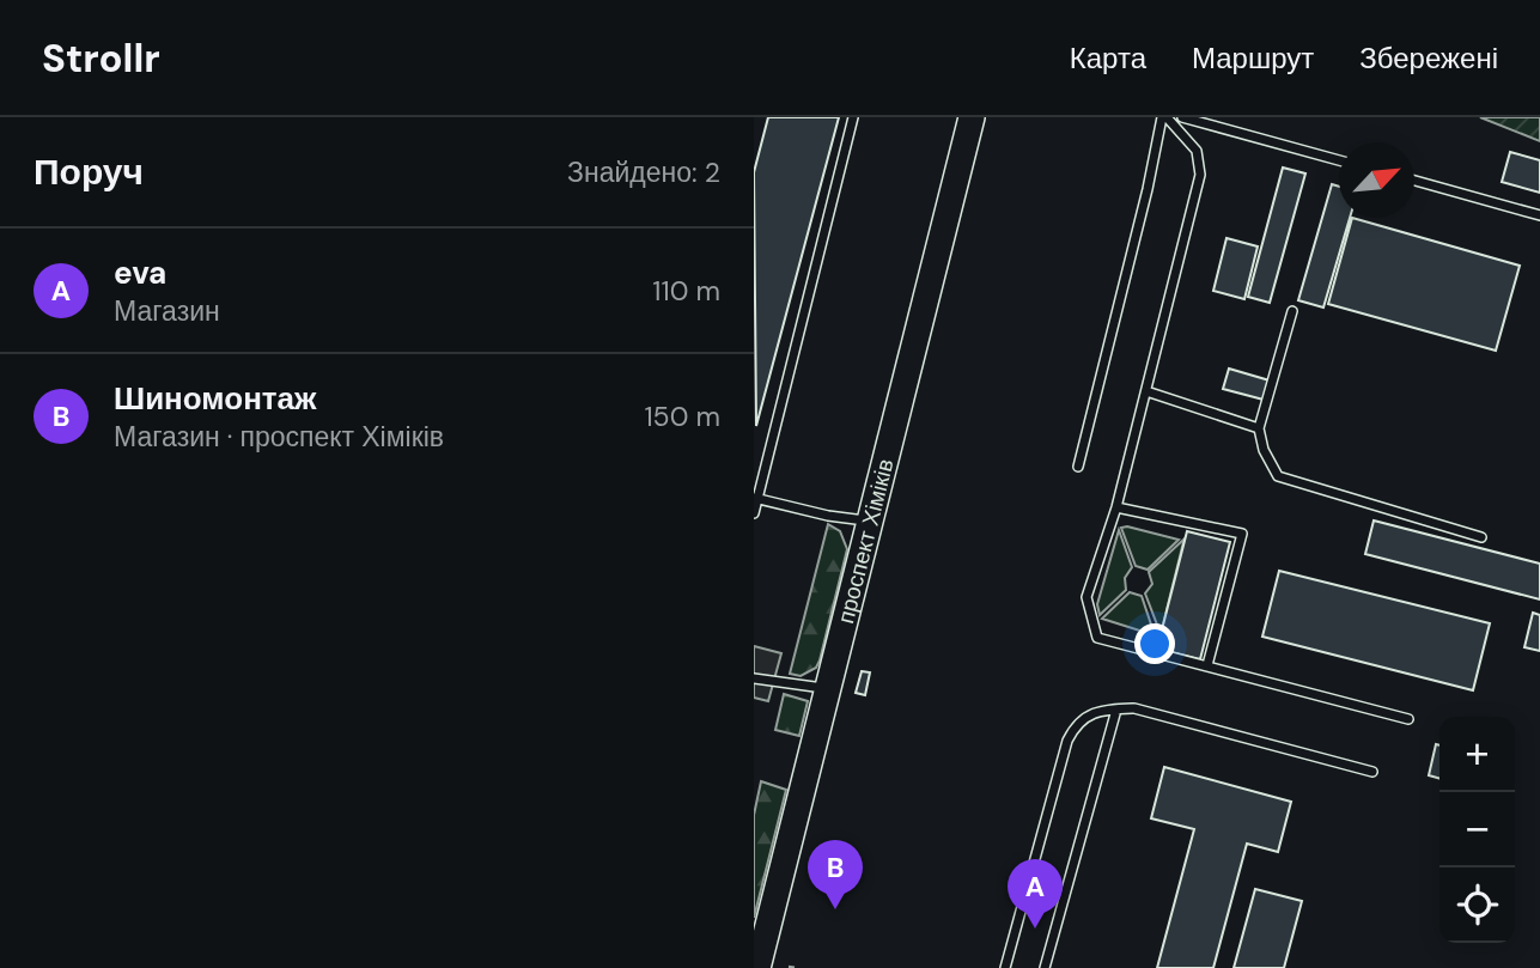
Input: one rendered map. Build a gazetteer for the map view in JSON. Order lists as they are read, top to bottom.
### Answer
{
  "streets": {
    "main road": ["проспект Хіміків"]
  },
  "north": "top right",
  "page": {
    "header": "Strollr",
    "nav": ["Карта", "Маршрут", "Збережені"],
    "heading": ["Поруч", "Знайдено: 2"],
    "list": [
      {
        "mark": "A",
        "name": "eva",
        "note": "Магазин",
        "value": "110 m"
      },
      {
        "mark": "B",
        "name": "Шиномонтаж",
        "note": "Магазин · проспект Хіміків",
        "value": "150 m"
      }
    ],
    "map_buttons": ["+", "−"],
    "pins": ["B", "A"]
  }
}
